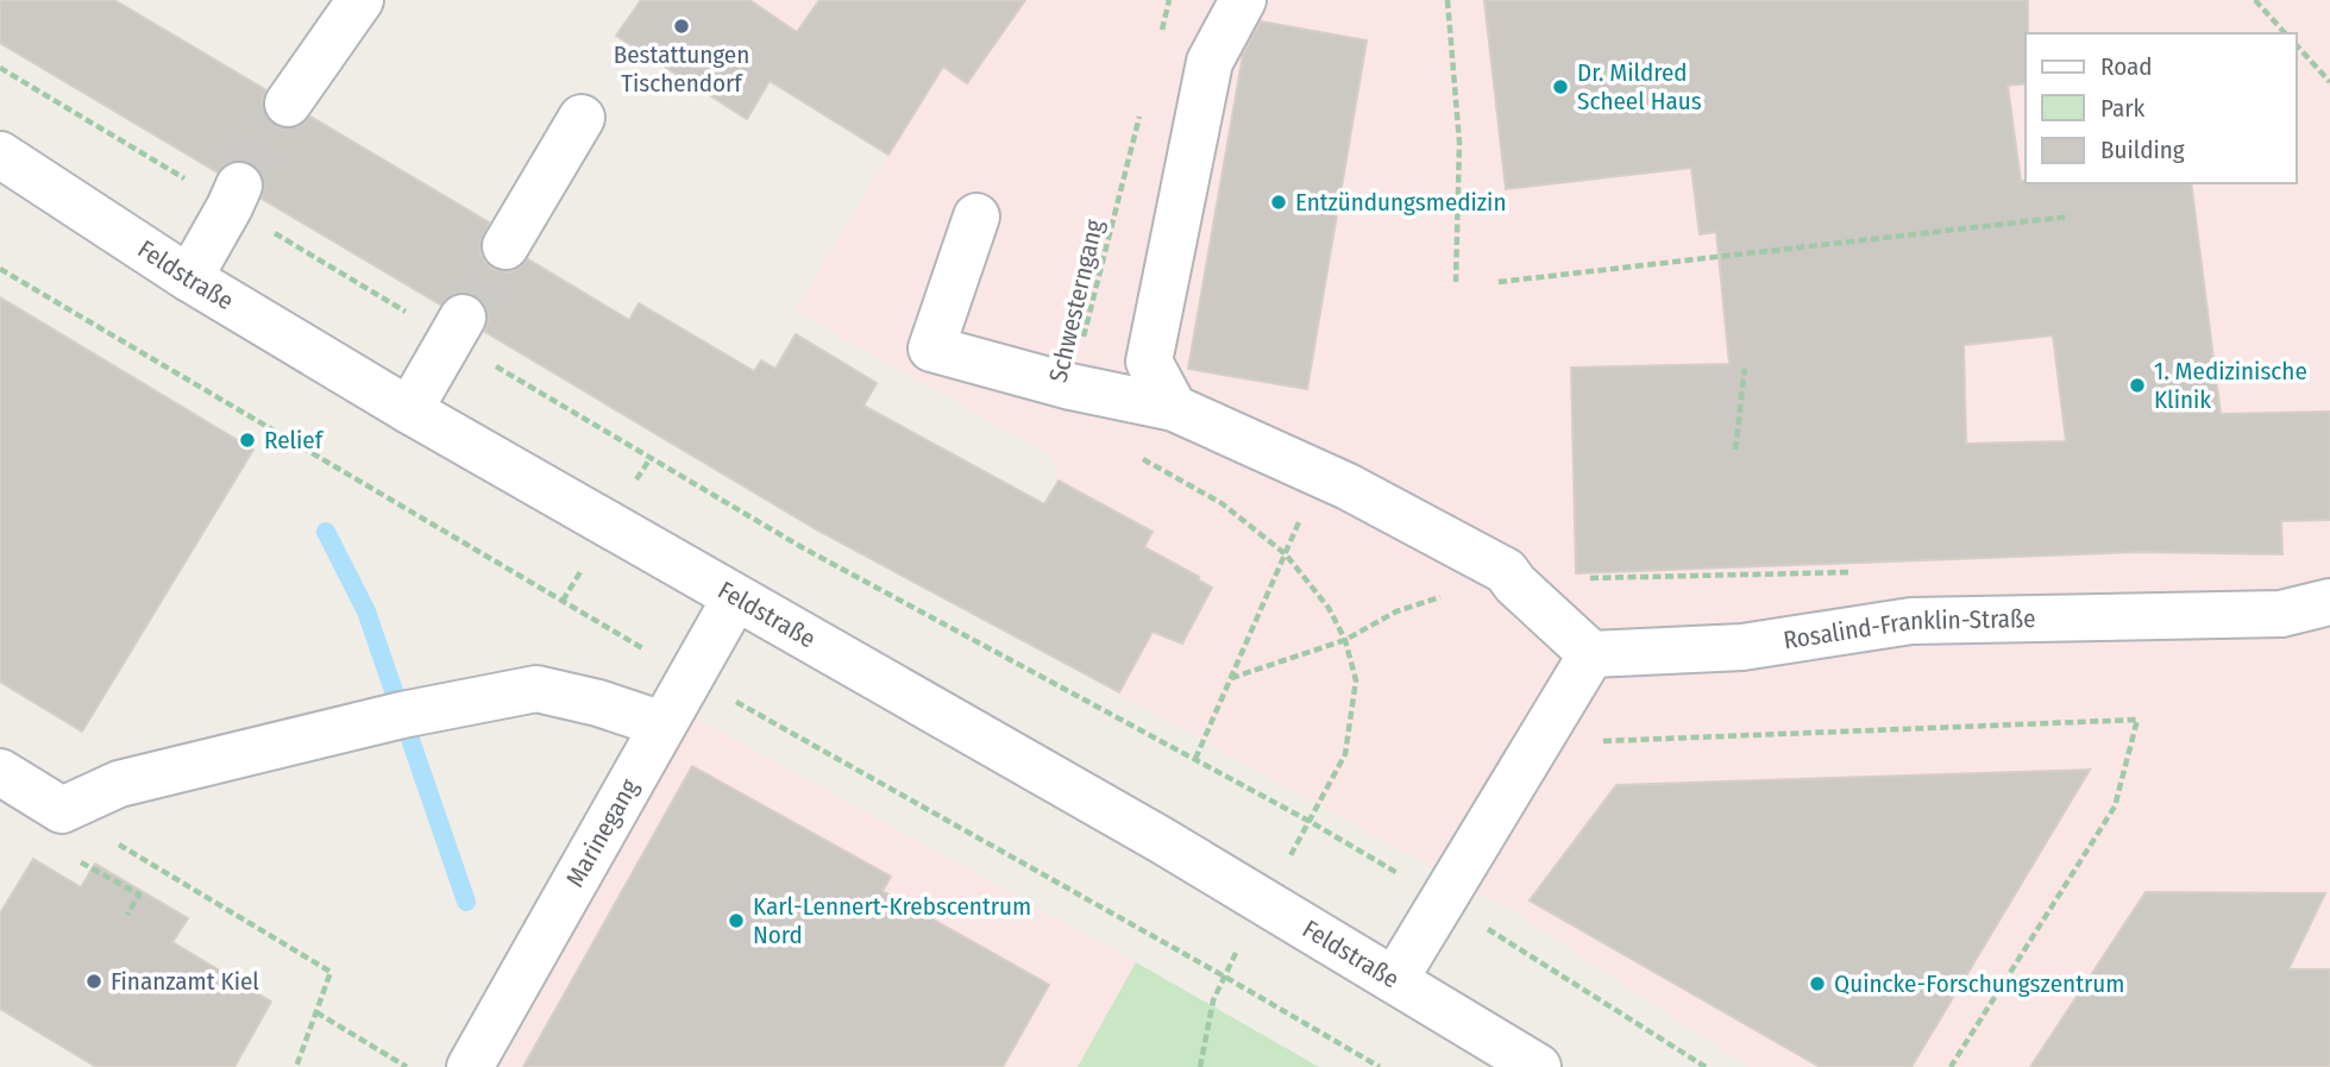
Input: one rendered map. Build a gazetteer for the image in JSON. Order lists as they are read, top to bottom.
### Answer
{
  "streets": {
    "street": ["Feldstraße", "Rosalind-Franklin-Straße", "Marinegang"],
    "path": ["Schwesterngang"]
  },
  "crossings": [
    ["Feldstraße", "Marinegang"]
  ],
  "places": [
    "Bestattungen Tischendorf",
    "Dr. Mildred Scheel Haus",
    "Entzündungsmedizin",
    "1. Medizinische Klinik",
    "Relief",
    "Karl-Lennert-Krebscentrum Nord",
    "Finanzamt Kiel",
    "Quincke-Forschungszentrum"
  ],
  "legend": ["Road", "Park", "Building"]
}
